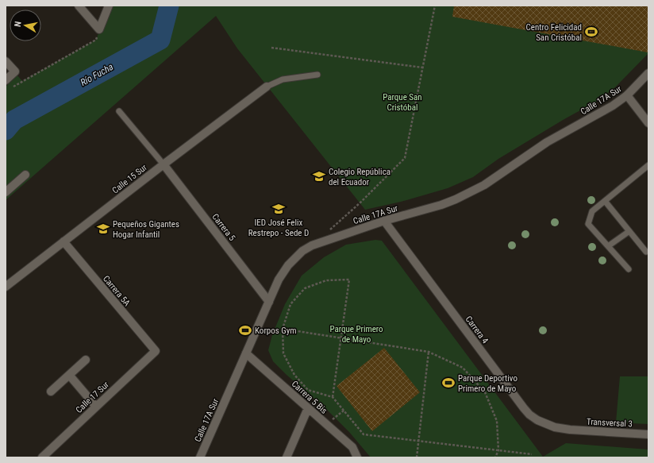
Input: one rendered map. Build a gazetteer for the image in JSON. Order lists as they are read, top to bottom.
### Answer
{
  "streets": {
    "street": [
      "Calle 17A Sur",
      "Calle 15 Sur",
      "Carrera 5",
      "Carrera 5A",
      "Carrera 4",
      "Calle 17 Sur",
      "Carrera 5 Bis",
      "Transversal 3"
    ]
  },
  "crossings": [
    ["Calle 17A Sur", "Carrera 5"],
    ["Calle 17A Sur", "Carrera 4"],
    ["Calle 17A Sur", "Carrera 5 Bis"],
    ["Calle 15 Sur", "Carrera 5"],
    ["Calle 15 Sur", "Carrera 5A"],
    ["Carrera 5A", "Calle 17 Sur"],
    ["Carrera 4", "Transversal 3"]
  ],
  "water": ["Río Fucha"],
  "parks": ["Parque San Cristóbal", "Parque Primero de Mayo"],
  "places": {
    "sports": ["Centro Felicidad San Cristóbal", "Korpos Gym", "Parque Deportivo Primero de Mayo"],
    "school or university": ["Colegio República del Ecuador", "IED José Felix Restrepo - Sede D", "Pequeños Gigantes Hogar Infantil"]
  },
  "north": "left"
}
